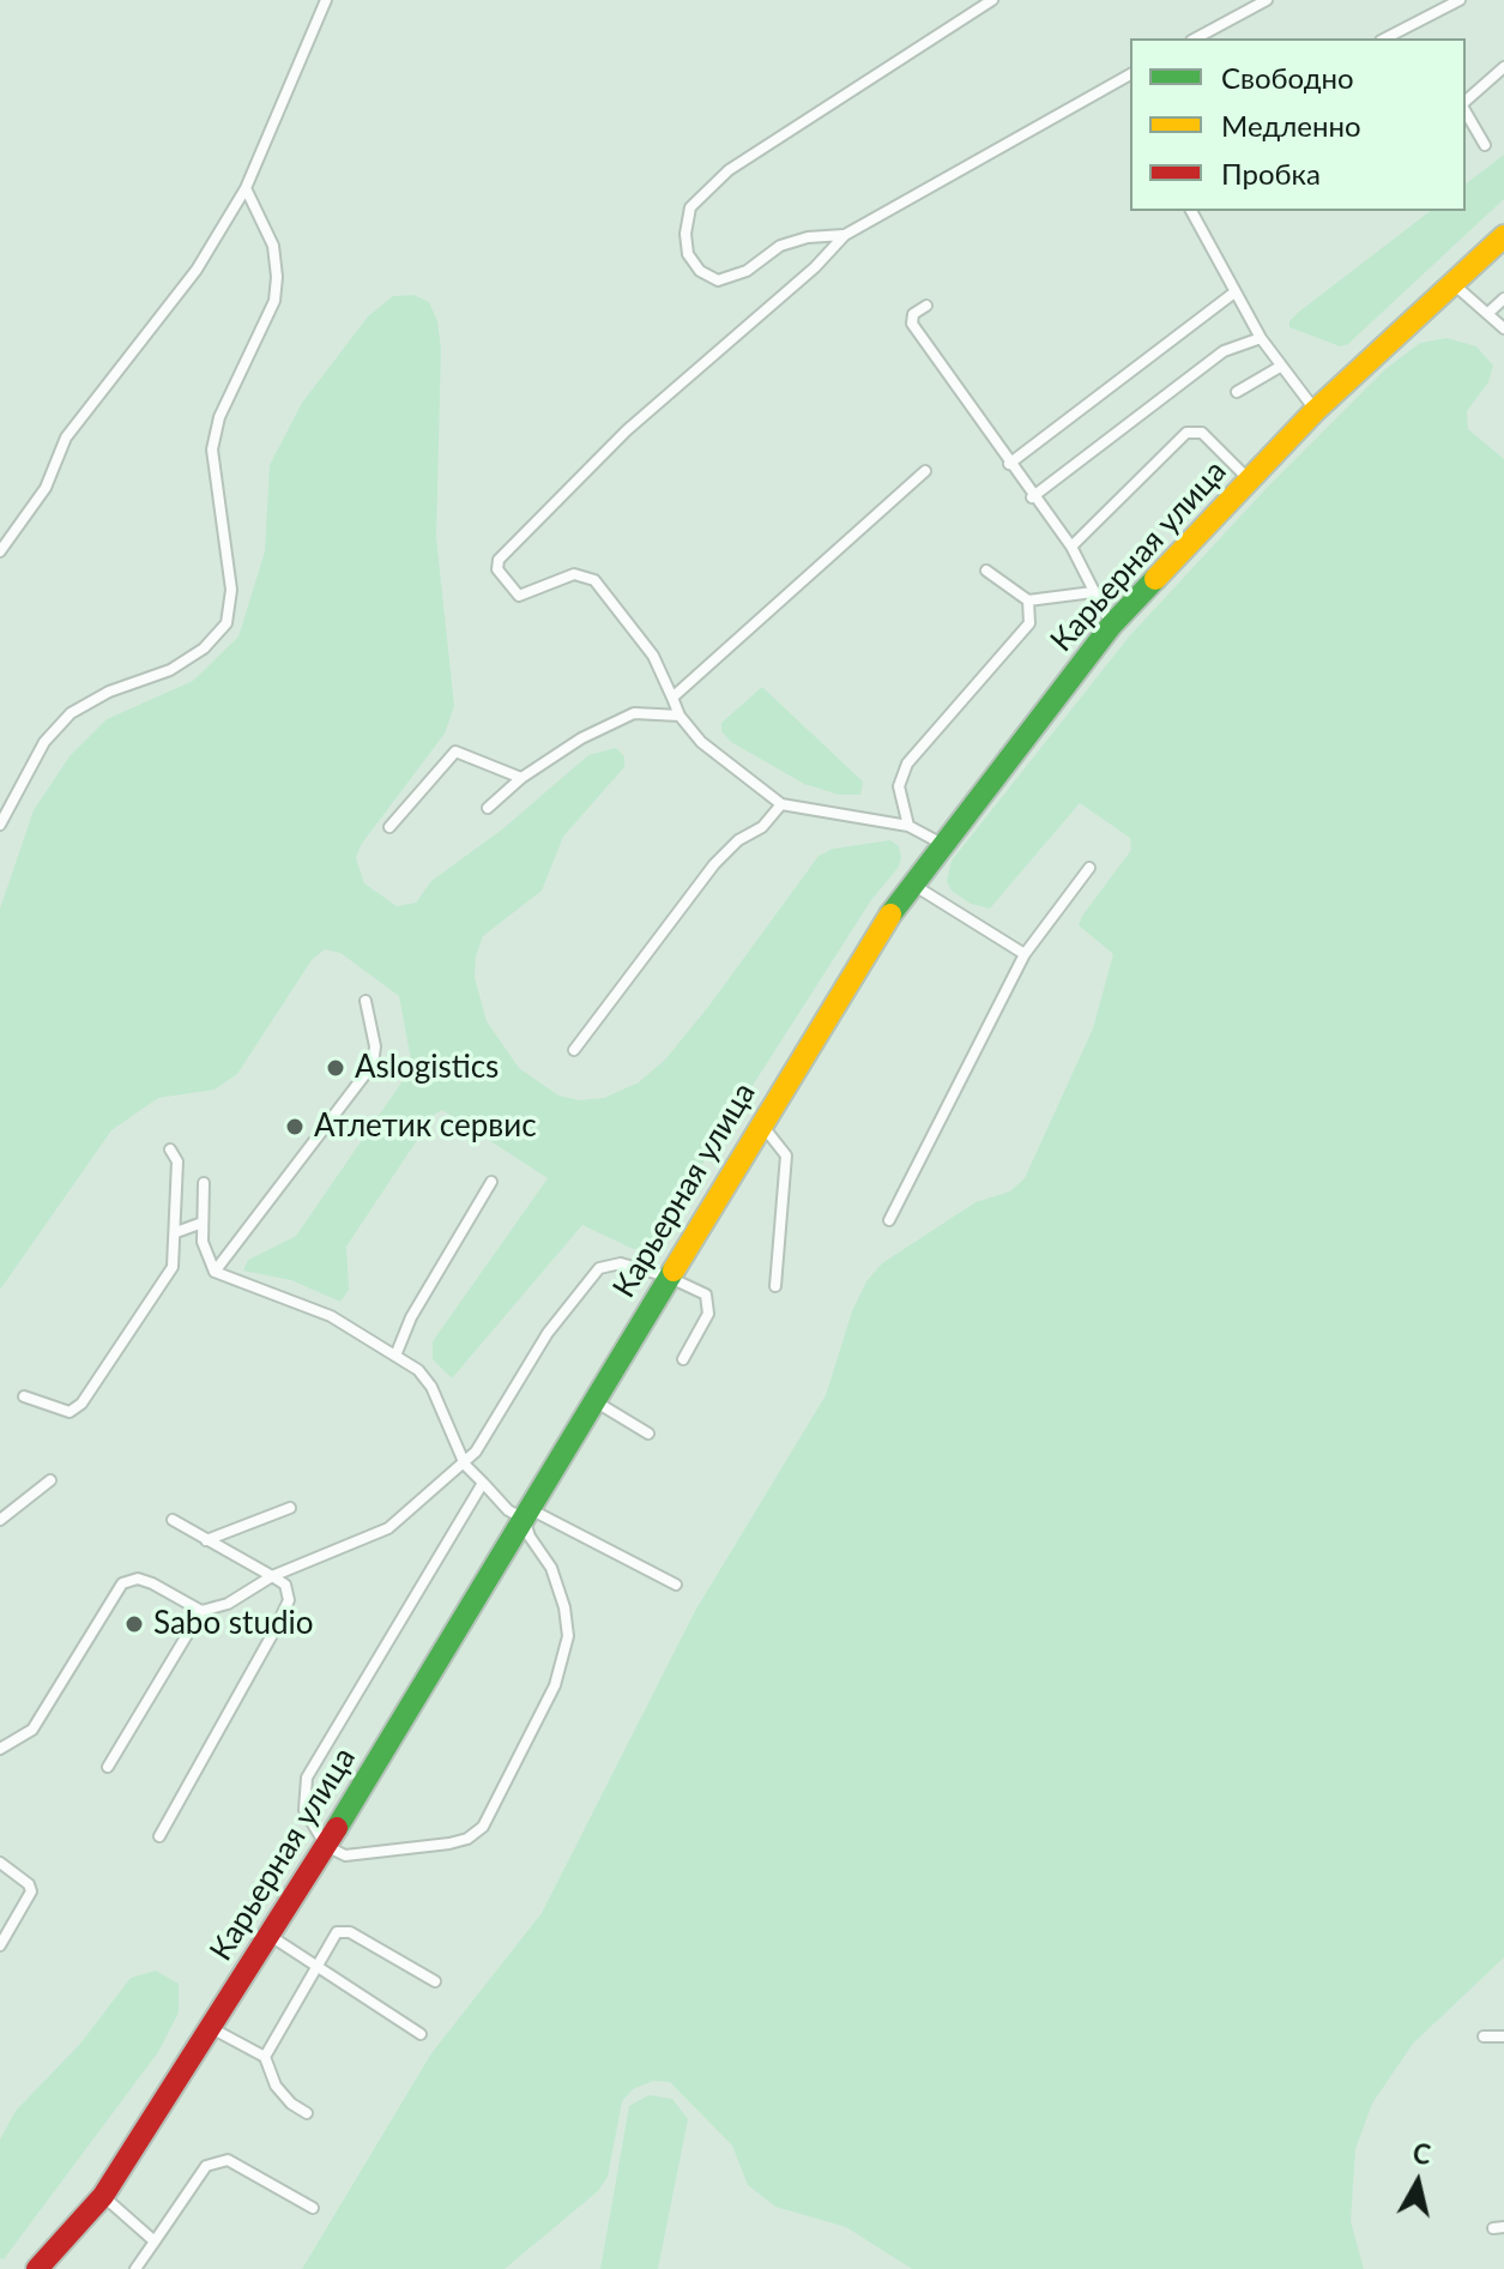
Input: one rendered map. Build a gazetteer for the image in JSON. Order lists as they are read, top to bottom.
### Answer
{
  "streets": {
    "street": ["Карьерная улица"]
  },
  "places": ["Aslogistics", "Атлетик сервис", "Sabo studio"],
  "legend": ["Свободно", "Медленно", "Пробка"],
  "north": "top"
}
